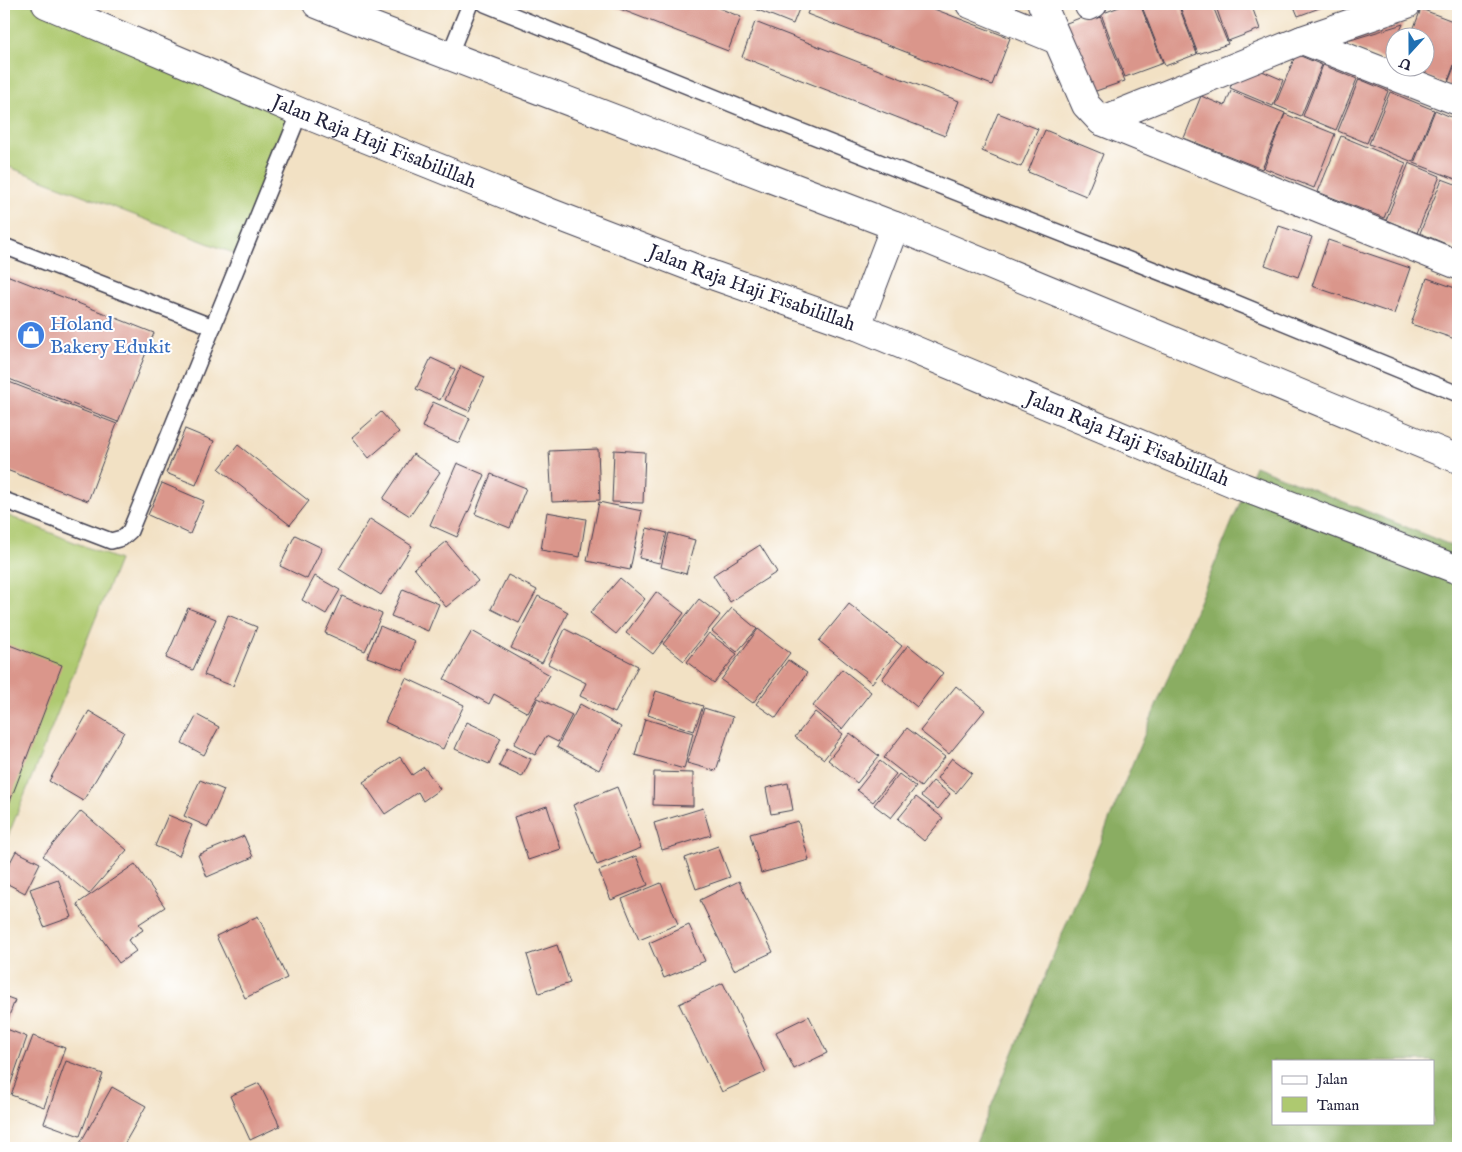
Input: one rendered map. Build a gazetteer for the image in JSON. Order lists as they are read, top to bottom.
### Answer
{
  "streets": {
    "main road": ["Jalan Raja Haji Fisabilillah"]
  },
  "places": {
    "shop": ["Holand Bakery Edukit"]
  },
  "legend": ["Jalan", "Taman"],
  "north": "bottom"
}
